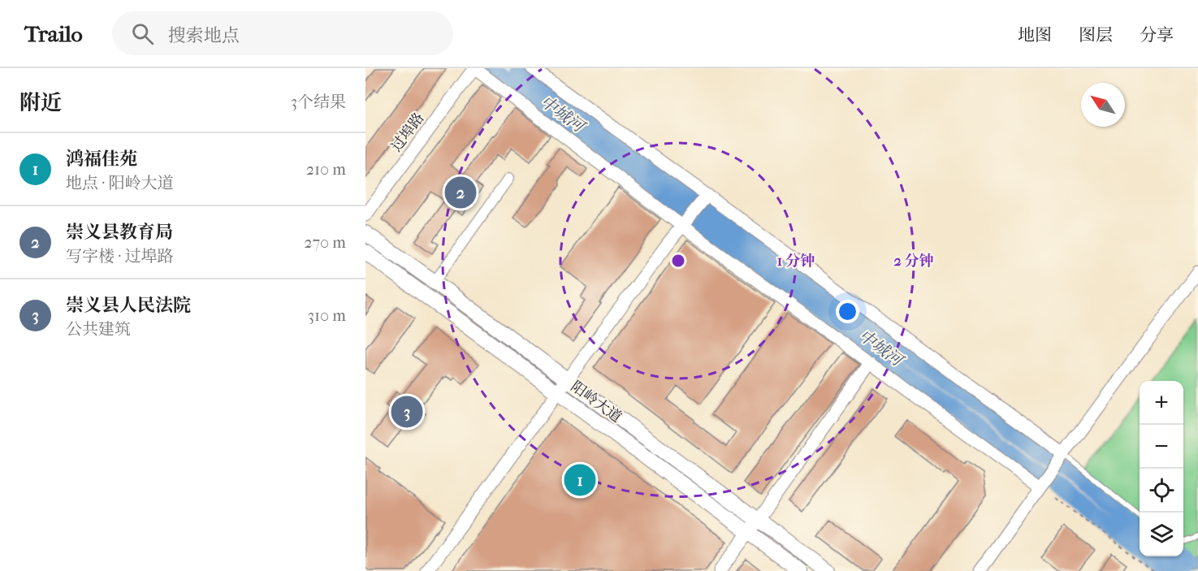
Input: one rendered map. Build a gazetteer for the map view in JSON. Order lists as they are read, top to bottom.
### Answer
{
  "streets": {
    "main road": ["阳岭大道"],
    "street": ["过埠路"]
  },
  "water": ["中城河"],
  "north": "top left",
  "page": {
    "header": "Trailo",
    "search": "搜索地点",
    "nav": ["地图", "图层", "分享"],
    "heading": ["附近", "3个结果"],
    "list": [
      {
        "mark": "1",
        "name": "鸿福佳苑",
        "note": "地点 · 阳岭大道",
        "value": "210 m"
      },
      {
        "mark": "2",
        "name": "崇义县教育局",
        "note": "写字楼 · 过埠路",
        "value": "270 m"
      },
      {
        "mark": "3",
        "name": "崇义县人民法院",
        "note": "公共建筑",
        "value": "310 m"
      }
    ],
    "pins": ["2", "3", "1"],
    "map_buttons": ["+", "−"]
  },
  "rings": ["1 分钟", "2 分钟"]
}
